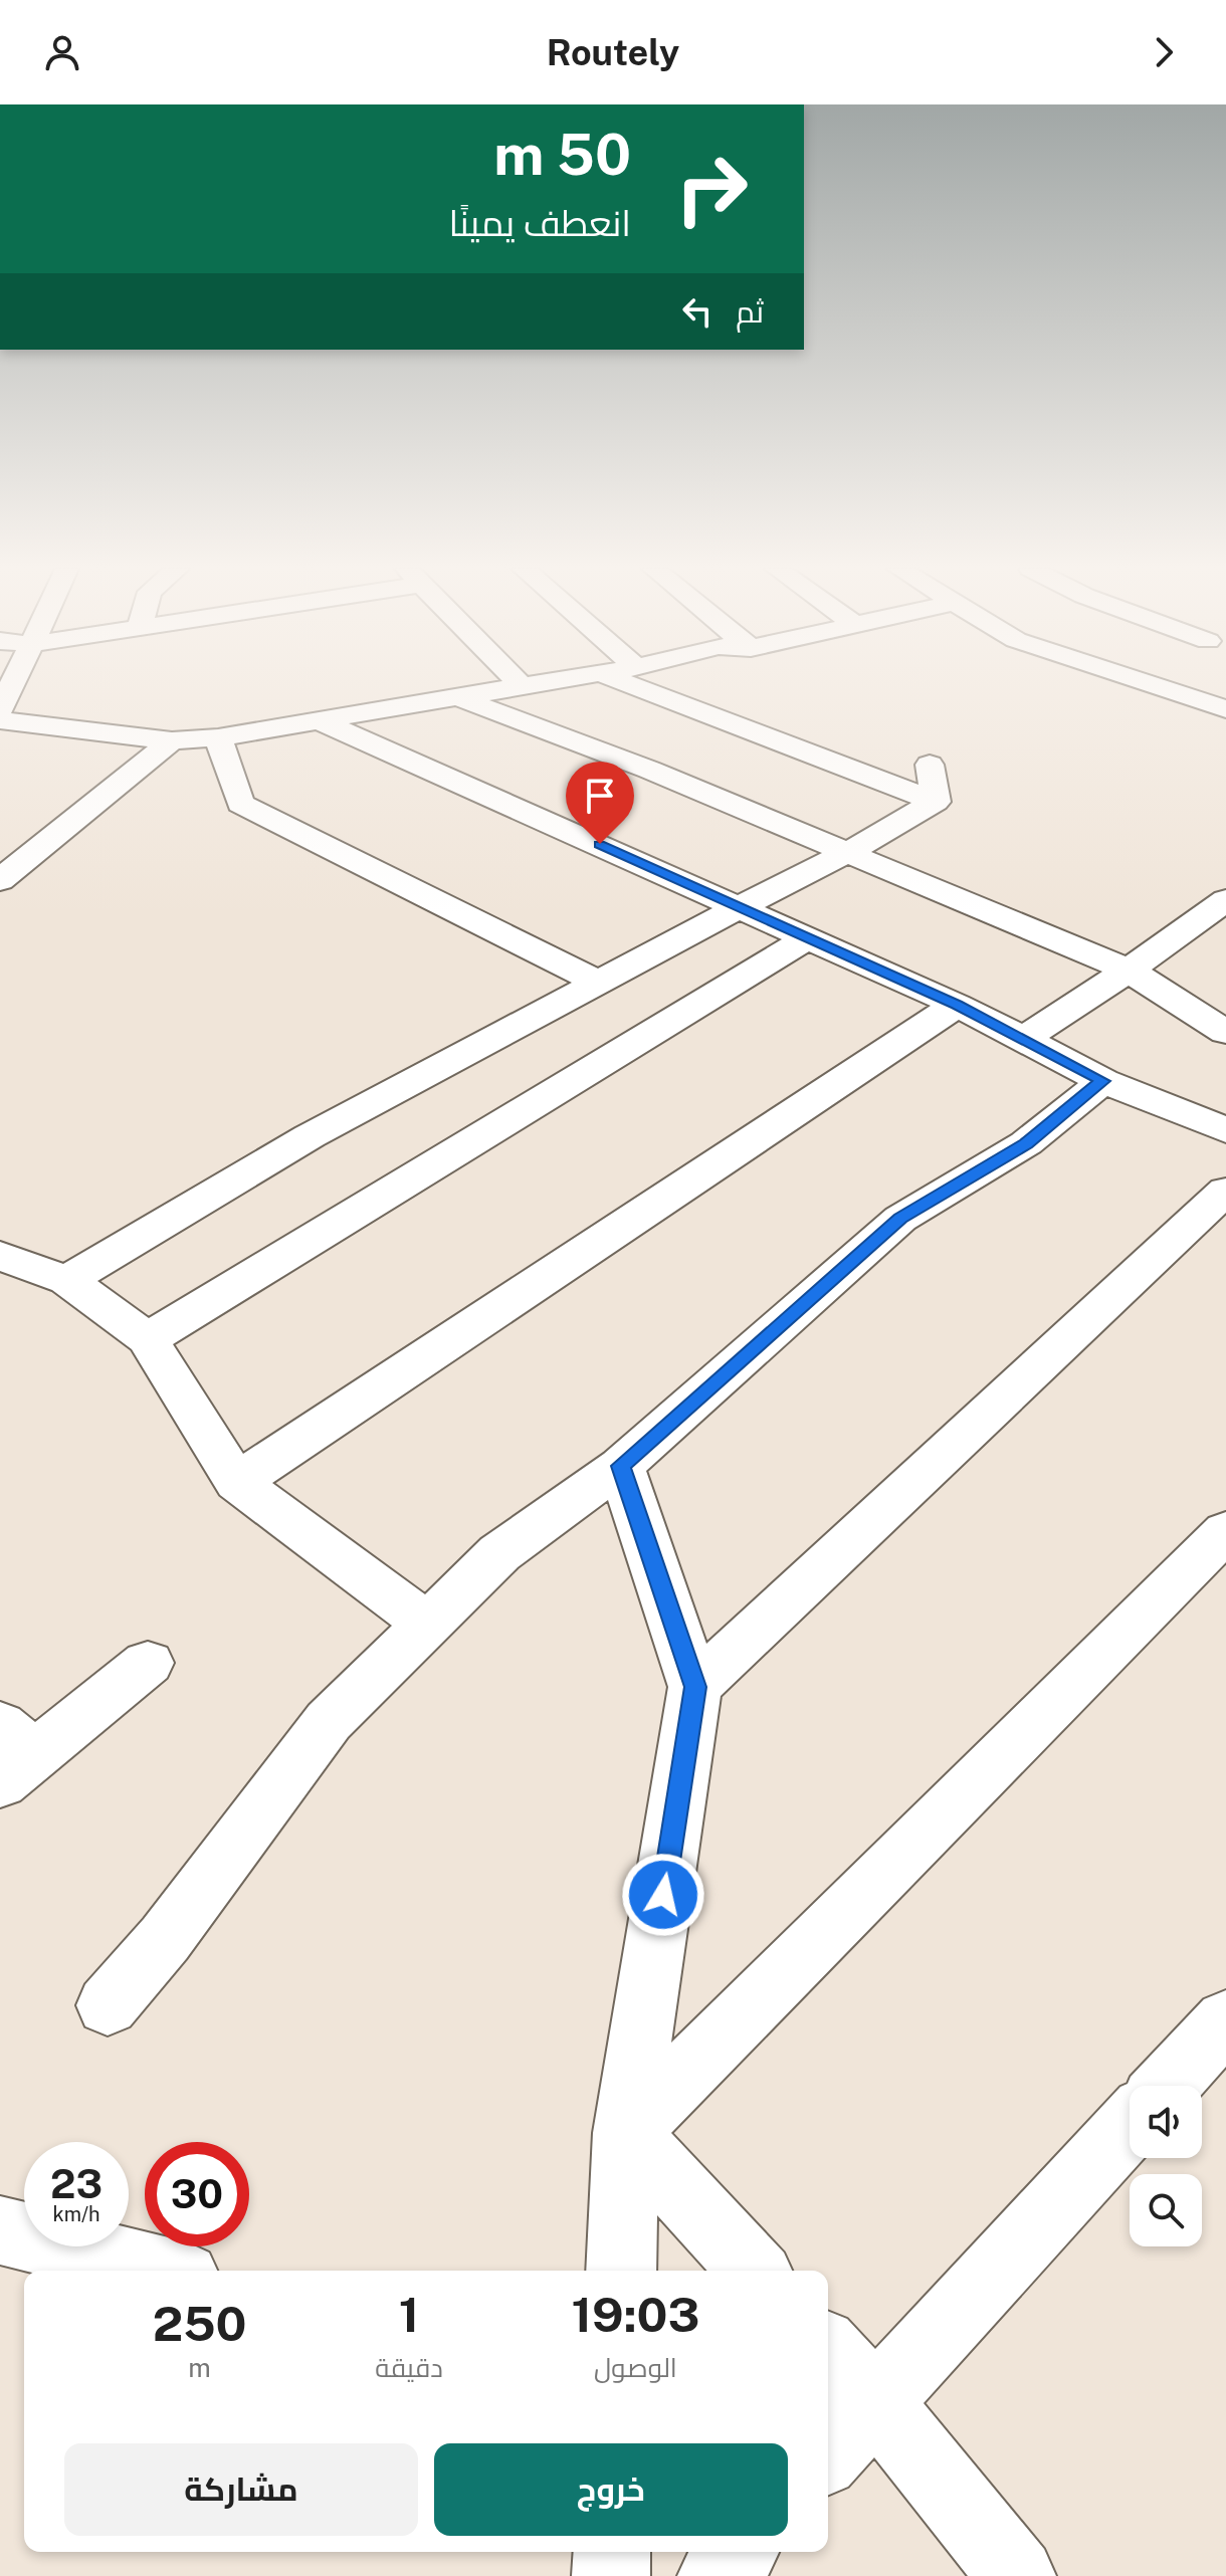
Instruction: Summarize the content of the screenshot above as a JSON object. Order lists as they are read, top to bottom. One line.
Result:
{"page":{"header":"Routely","turn":["50 m","انعطف يمينًا"],"then":"ثم","speed":"23 km/h","limit":"30","eta":["19:03","الوصول","1","دقيقة","250","m"],"buttons":["خروج","مشاركة"]}}
